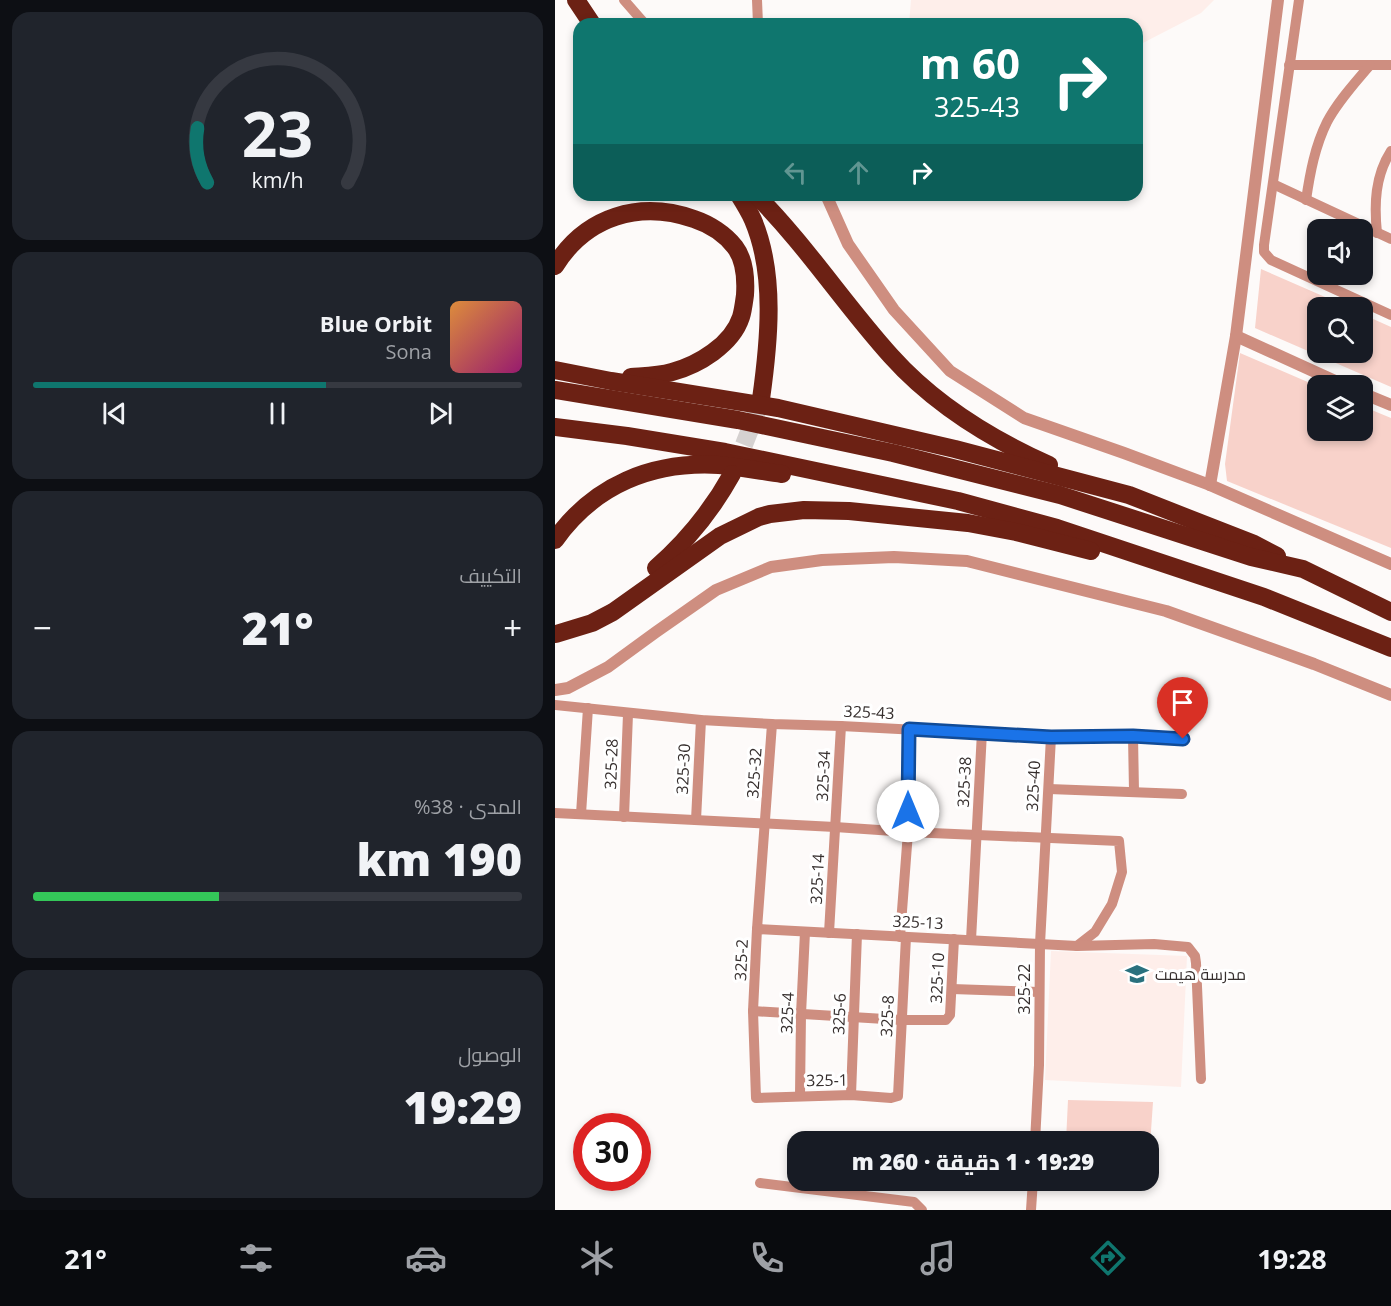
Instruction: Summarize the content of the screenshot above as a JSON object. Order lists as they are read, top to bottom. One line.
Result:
{"streets":{"street":["325-43","325-28","325-30","325-32","325-34","325-38","325-40","325-14","325-13","325-2","325-10","325-22","325-4","325-6","325-8","325-1"]},"crossings":[["325-43","325-28"],["325-43","325-30"],["325-43","325-32"],["325-43","325-34"],["325-43","325-38"],["325-43","325-40"],["325-43","325-8"],["325-32","325-2"],["325-34","325-14"],["325-38","325-13"],["325-40","325-22"],["325-14","325-13"],["325-13","325-2"],["325-13","325-10"],["325-13","325-22"],["325-13","325-4"],["325-13","325-6"],["325-13","325-8"],["325-2","325-1"],["325-10","325-8"],["325-4","325-1"],["325-6","325-1"],["325-8","325-1"]],"places":{"school or university":["مدرسة هيمت"]},"page":{"turn":["60 m","325-43"],"song":["Blue Orbit","Sona"],"tile":["التكييف",["المدى · 38%","190 km"],["الوصول","19:29"]],"heat":["−","21°","+"],"limit":"30","trip":"19:29 · 1 دقيقة · 260 m","tabs":["19:28","21°"],"gauge":["23","km/h"]}}
